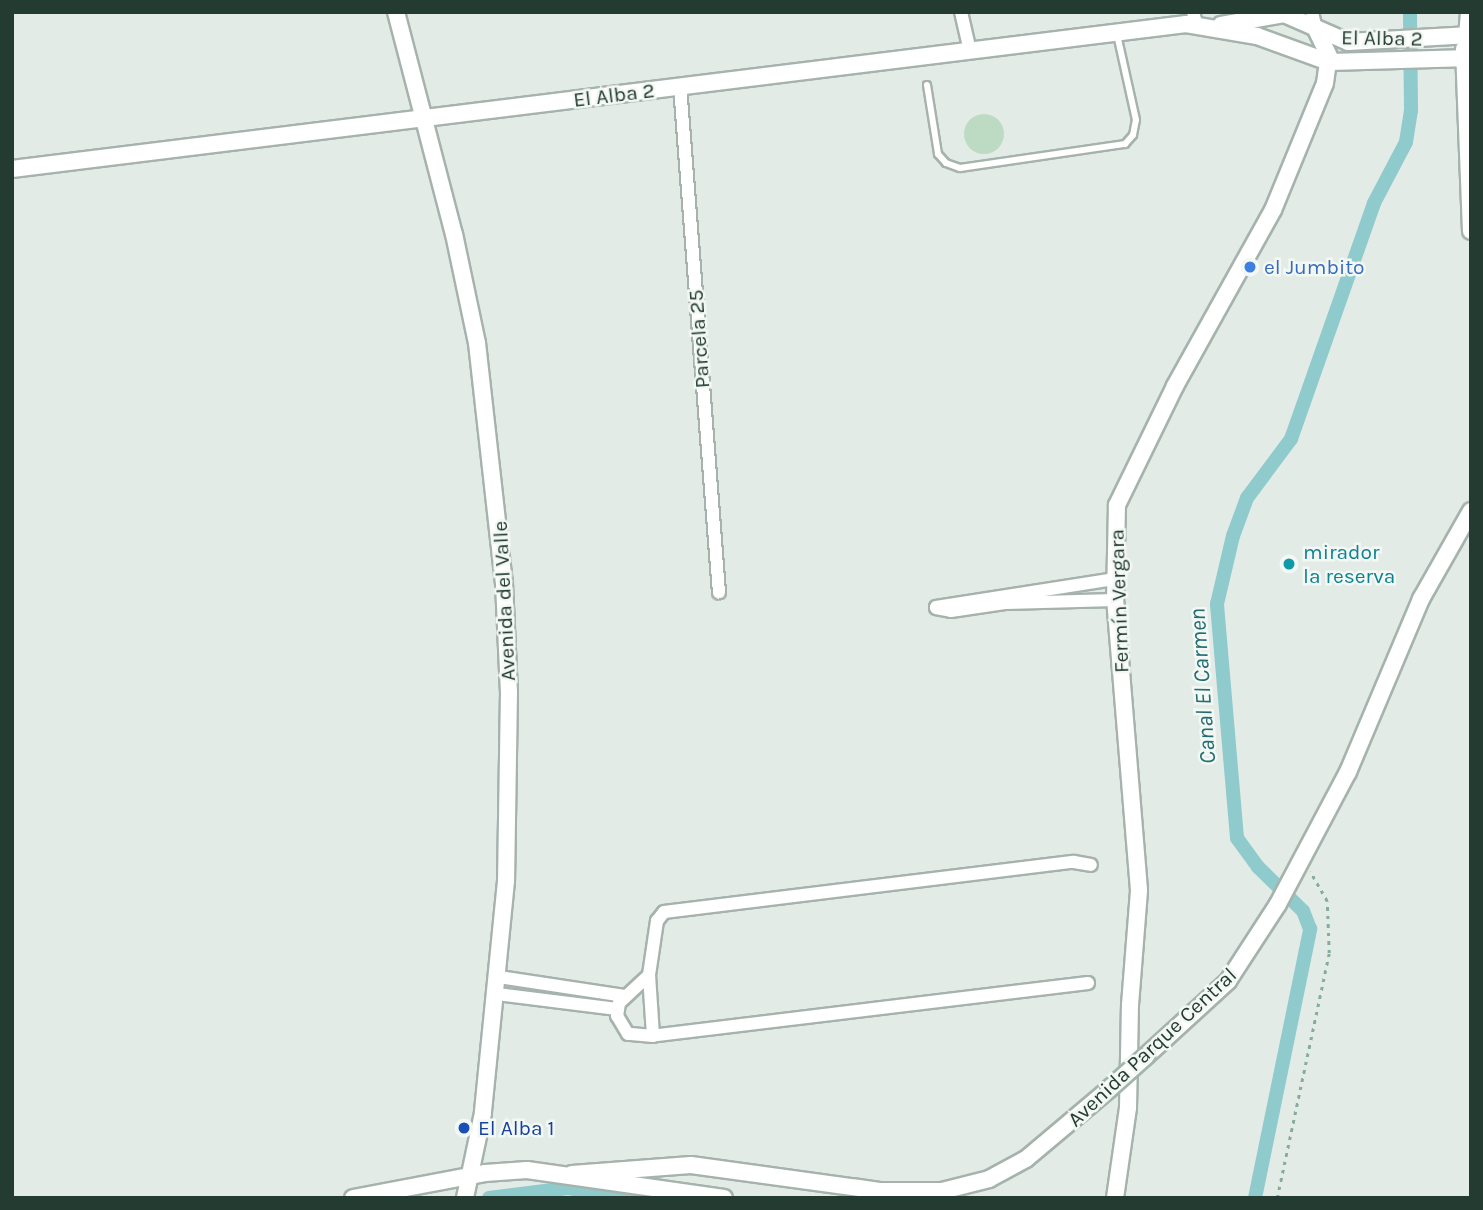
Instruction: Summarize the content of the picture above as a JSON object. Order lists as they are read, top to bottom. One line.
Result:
{"streets":{"street":["El Alba 2","Parcela 25","Avenida del Valle","Fermín Vergara","Avenida Parque Central"]},"crossings":[["El Alba 2","Parcela 25"],["El Alba 2","Avenida del Valle"],["El Alba 2","Fermín Vergara"]],"water":["Canal El Carmen"],"places":["el Jumbito","mirador la reserva","El Alba 1"]}
